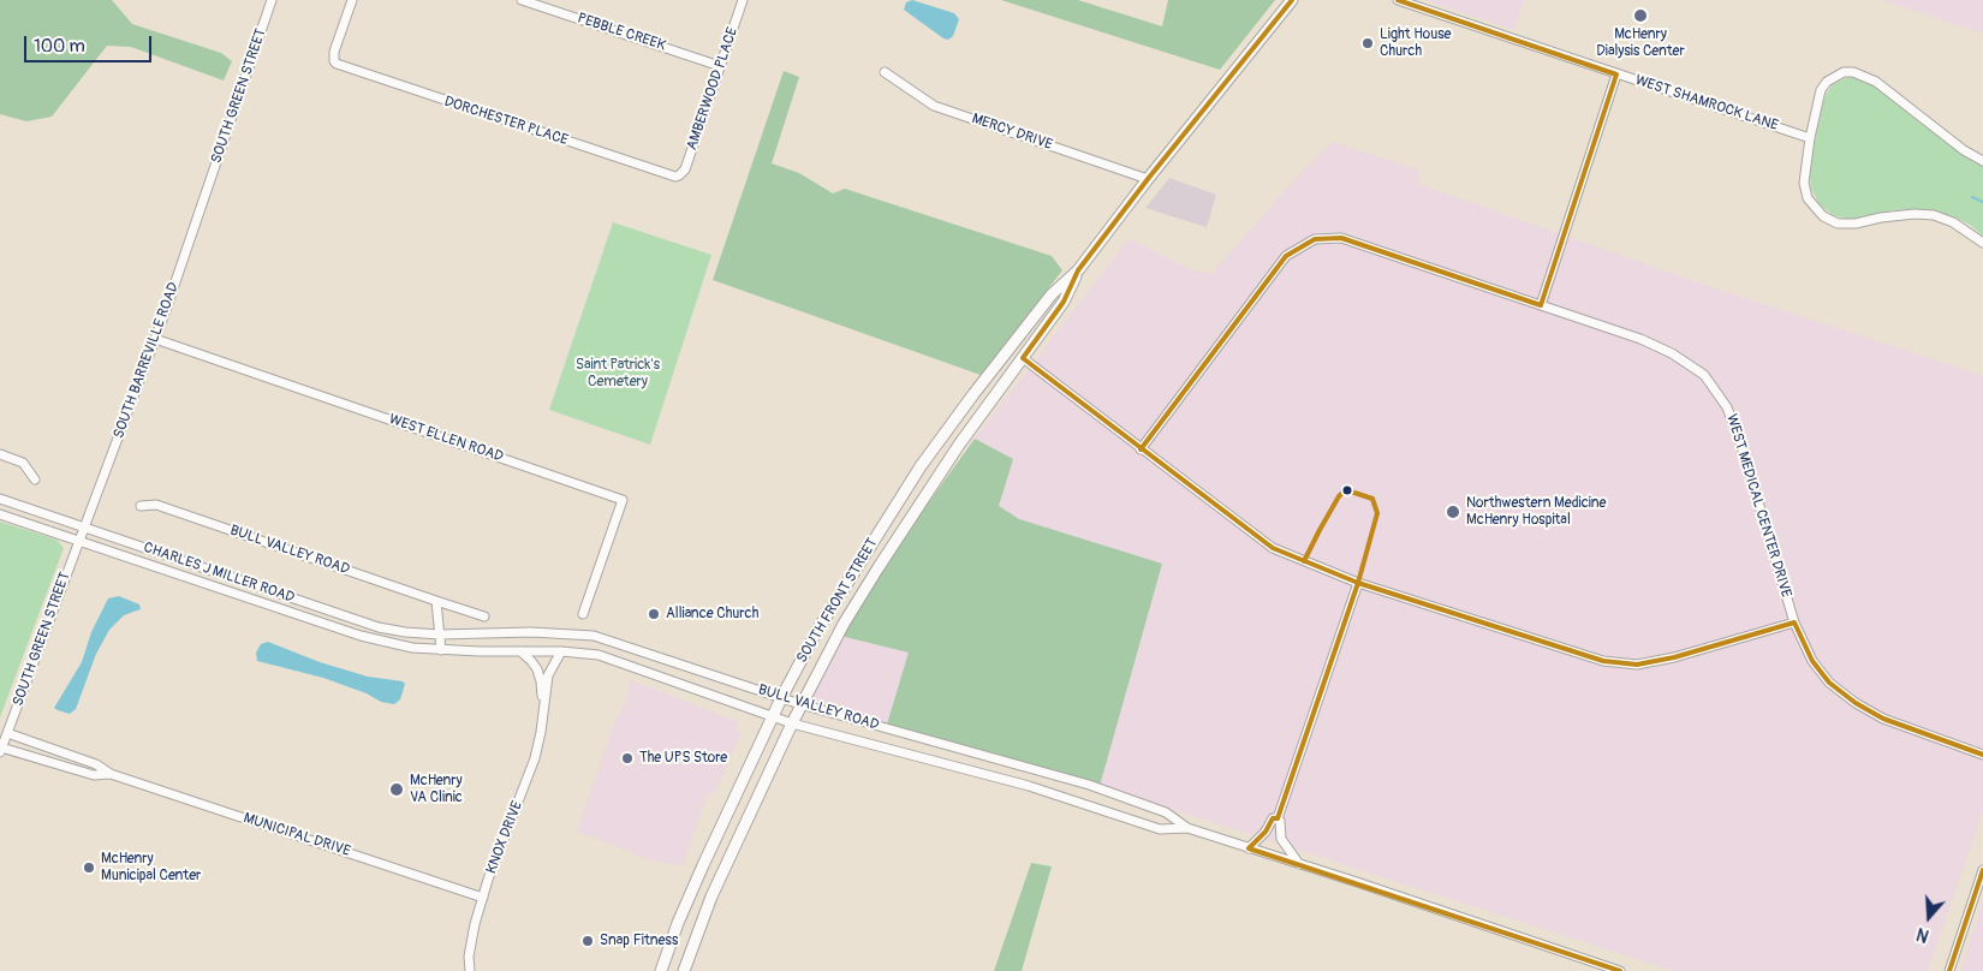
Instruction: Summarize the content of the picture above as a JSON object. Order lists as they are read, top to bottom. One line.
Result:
{"streets":{"main road":["SOUTH FRONT STREET"],"street":["PEBBLE CREEK","AMBERWOOD PLACE","SOUTH GREEN STREET","WEST SHAMROCK LANE","DORCHESTER PLACE","MERCY DRIVE","SOUTH BARREVILLE ROAD","WEST ELLEN ROAD","WEST MEDICAL CENTER DRIVE","BULL VALLEY ROAD","CHARLES J MILLER ROAD","MUNICIPAL DRIVE","KNOX DRIVE"]},"crossings":[["PEBBLE CREEK","AMBERWOOD PLACE"],["AMBERWOOD PLACE","DORCHESTER PLACE"],["SOUTH GREEN STREET","SOUTH BARREVILLE ROAD"],["SOUTH GREEN STREET","BULL VALLEY ROAD"],["SOUTH GREEN STREET","CHARLES J MILLER ROAD"],["SOUTH GREEN STREET","MUNICIPAL DRIVE"],["MERCY DRIVE","SOUTH FRONT STREET"],["SOUTH BARREVILLE ROAD","WEST ELLEN ROAD"],["SOUTH BARREVILLE ROAD","CHARLES J MILLER ROAD"],["BULL VALLEY ROAD","CHARLES J MILLER ROAD"],["BULL VALLEY ROAD","SOUTH FRONT STREET"],["BULL VALLEY ROAD","KNOX DRIVE"],["MUNICIPAL DRIVE","KNOX DRIVE"]],"parks":["Saint Patrick's Cemetery"],"places":["McHenry Dialysis Center","Light House Church","Northwestern Medicine McHenry Hospital","Alliance Church","The UPS Store","McHenry VA Clinic","McHenry Municipal Center","Snap Fitness"],"scale_bar":"100 m","north":"bottom"}
